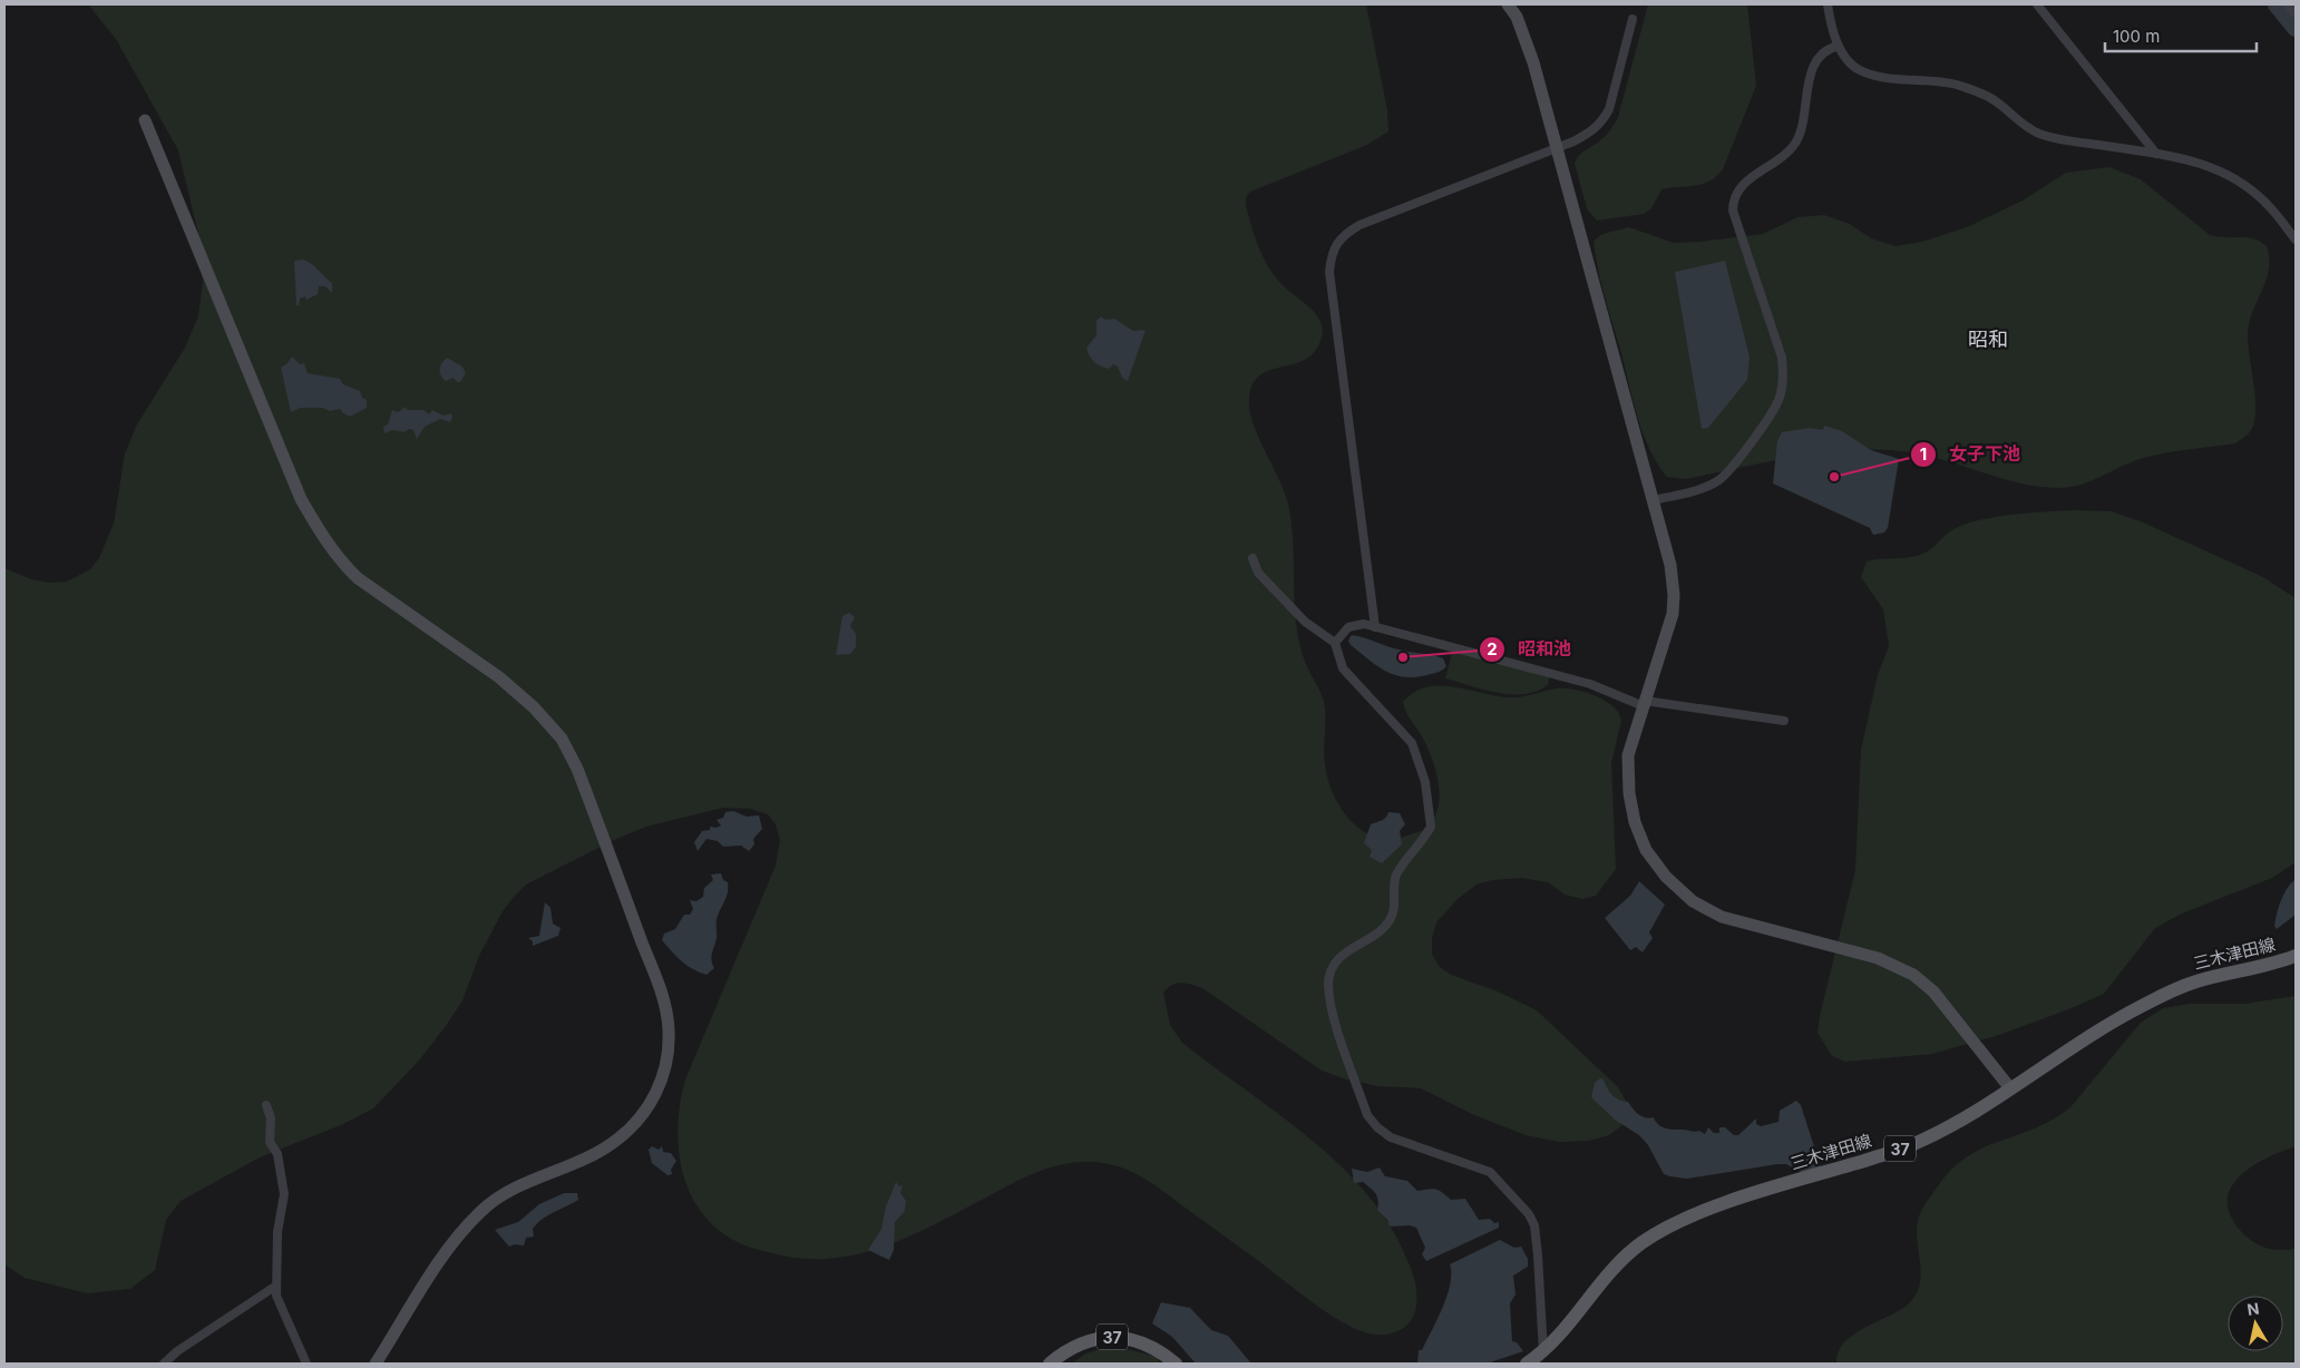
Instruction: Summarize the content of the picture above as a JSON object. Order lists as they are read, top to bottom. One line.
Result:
{"streets":{"main road":["三木津田線","37"]},"districts":["昭和"],"places":["女子下池","昭和池"],"scale_bar":"100 m","north":"top"}
